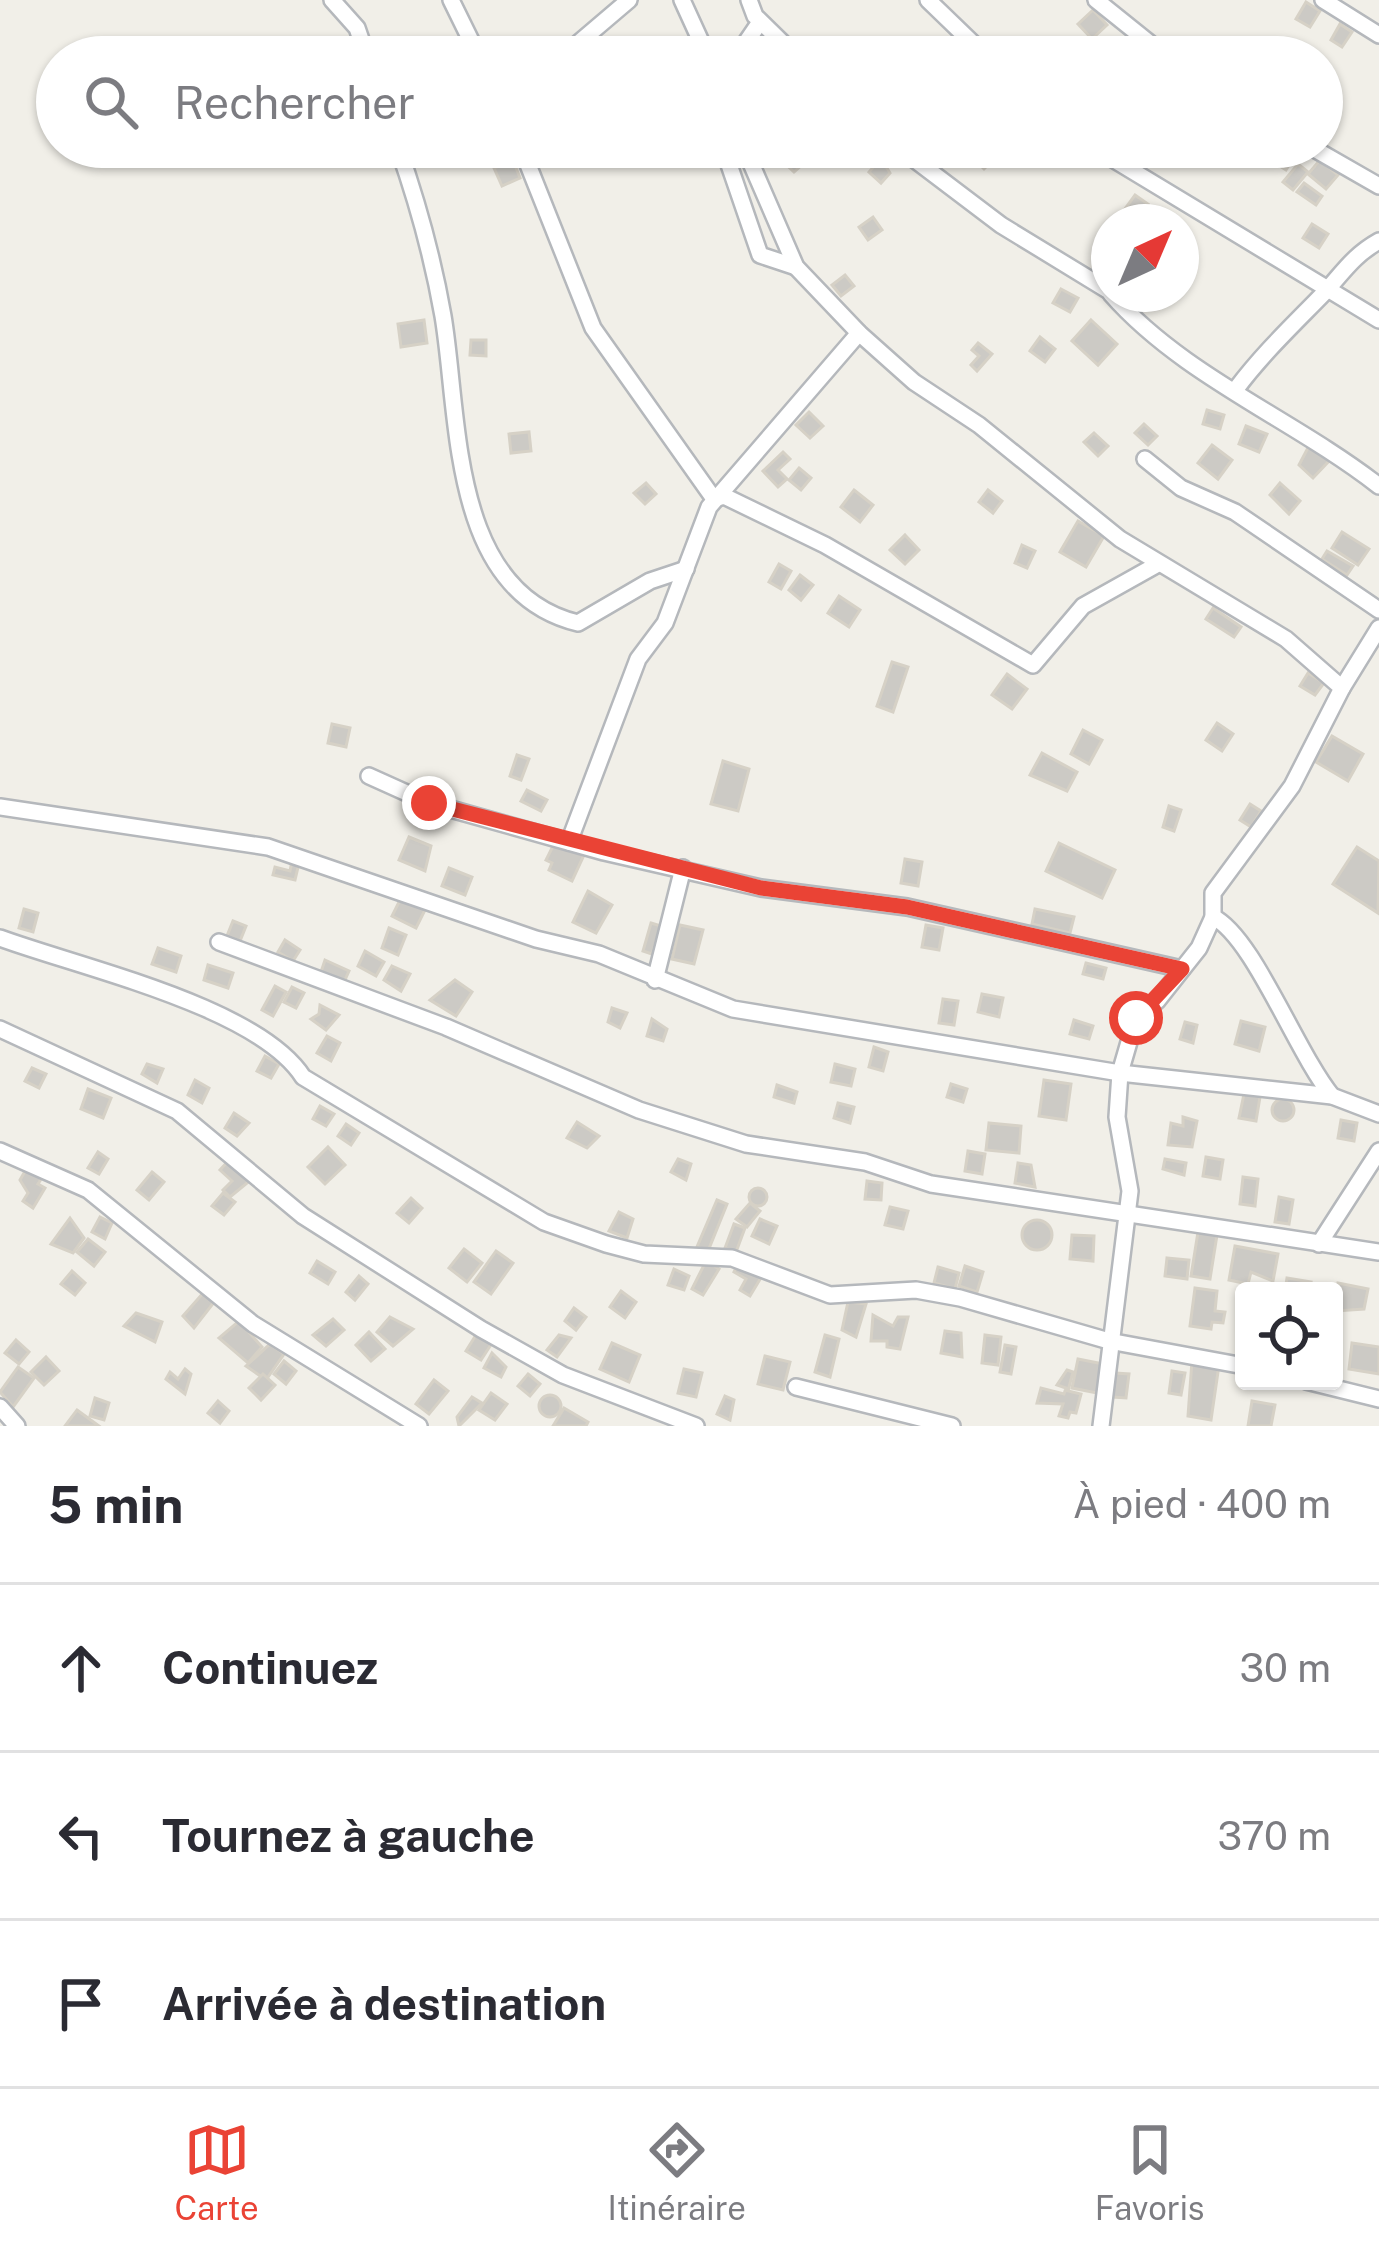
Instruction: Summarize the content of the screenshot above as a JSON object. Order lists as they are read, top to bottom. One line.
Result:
{"north":"top right","page":{"search":"Rechercher","heading":["5 min","À pied · 400 m"],"list":[["Continuez","30 m"],["Tournez à gauche","370 m"],"Arrivée à destination"],"nav":["Carte","Itinéraire","Favoris"]}}
